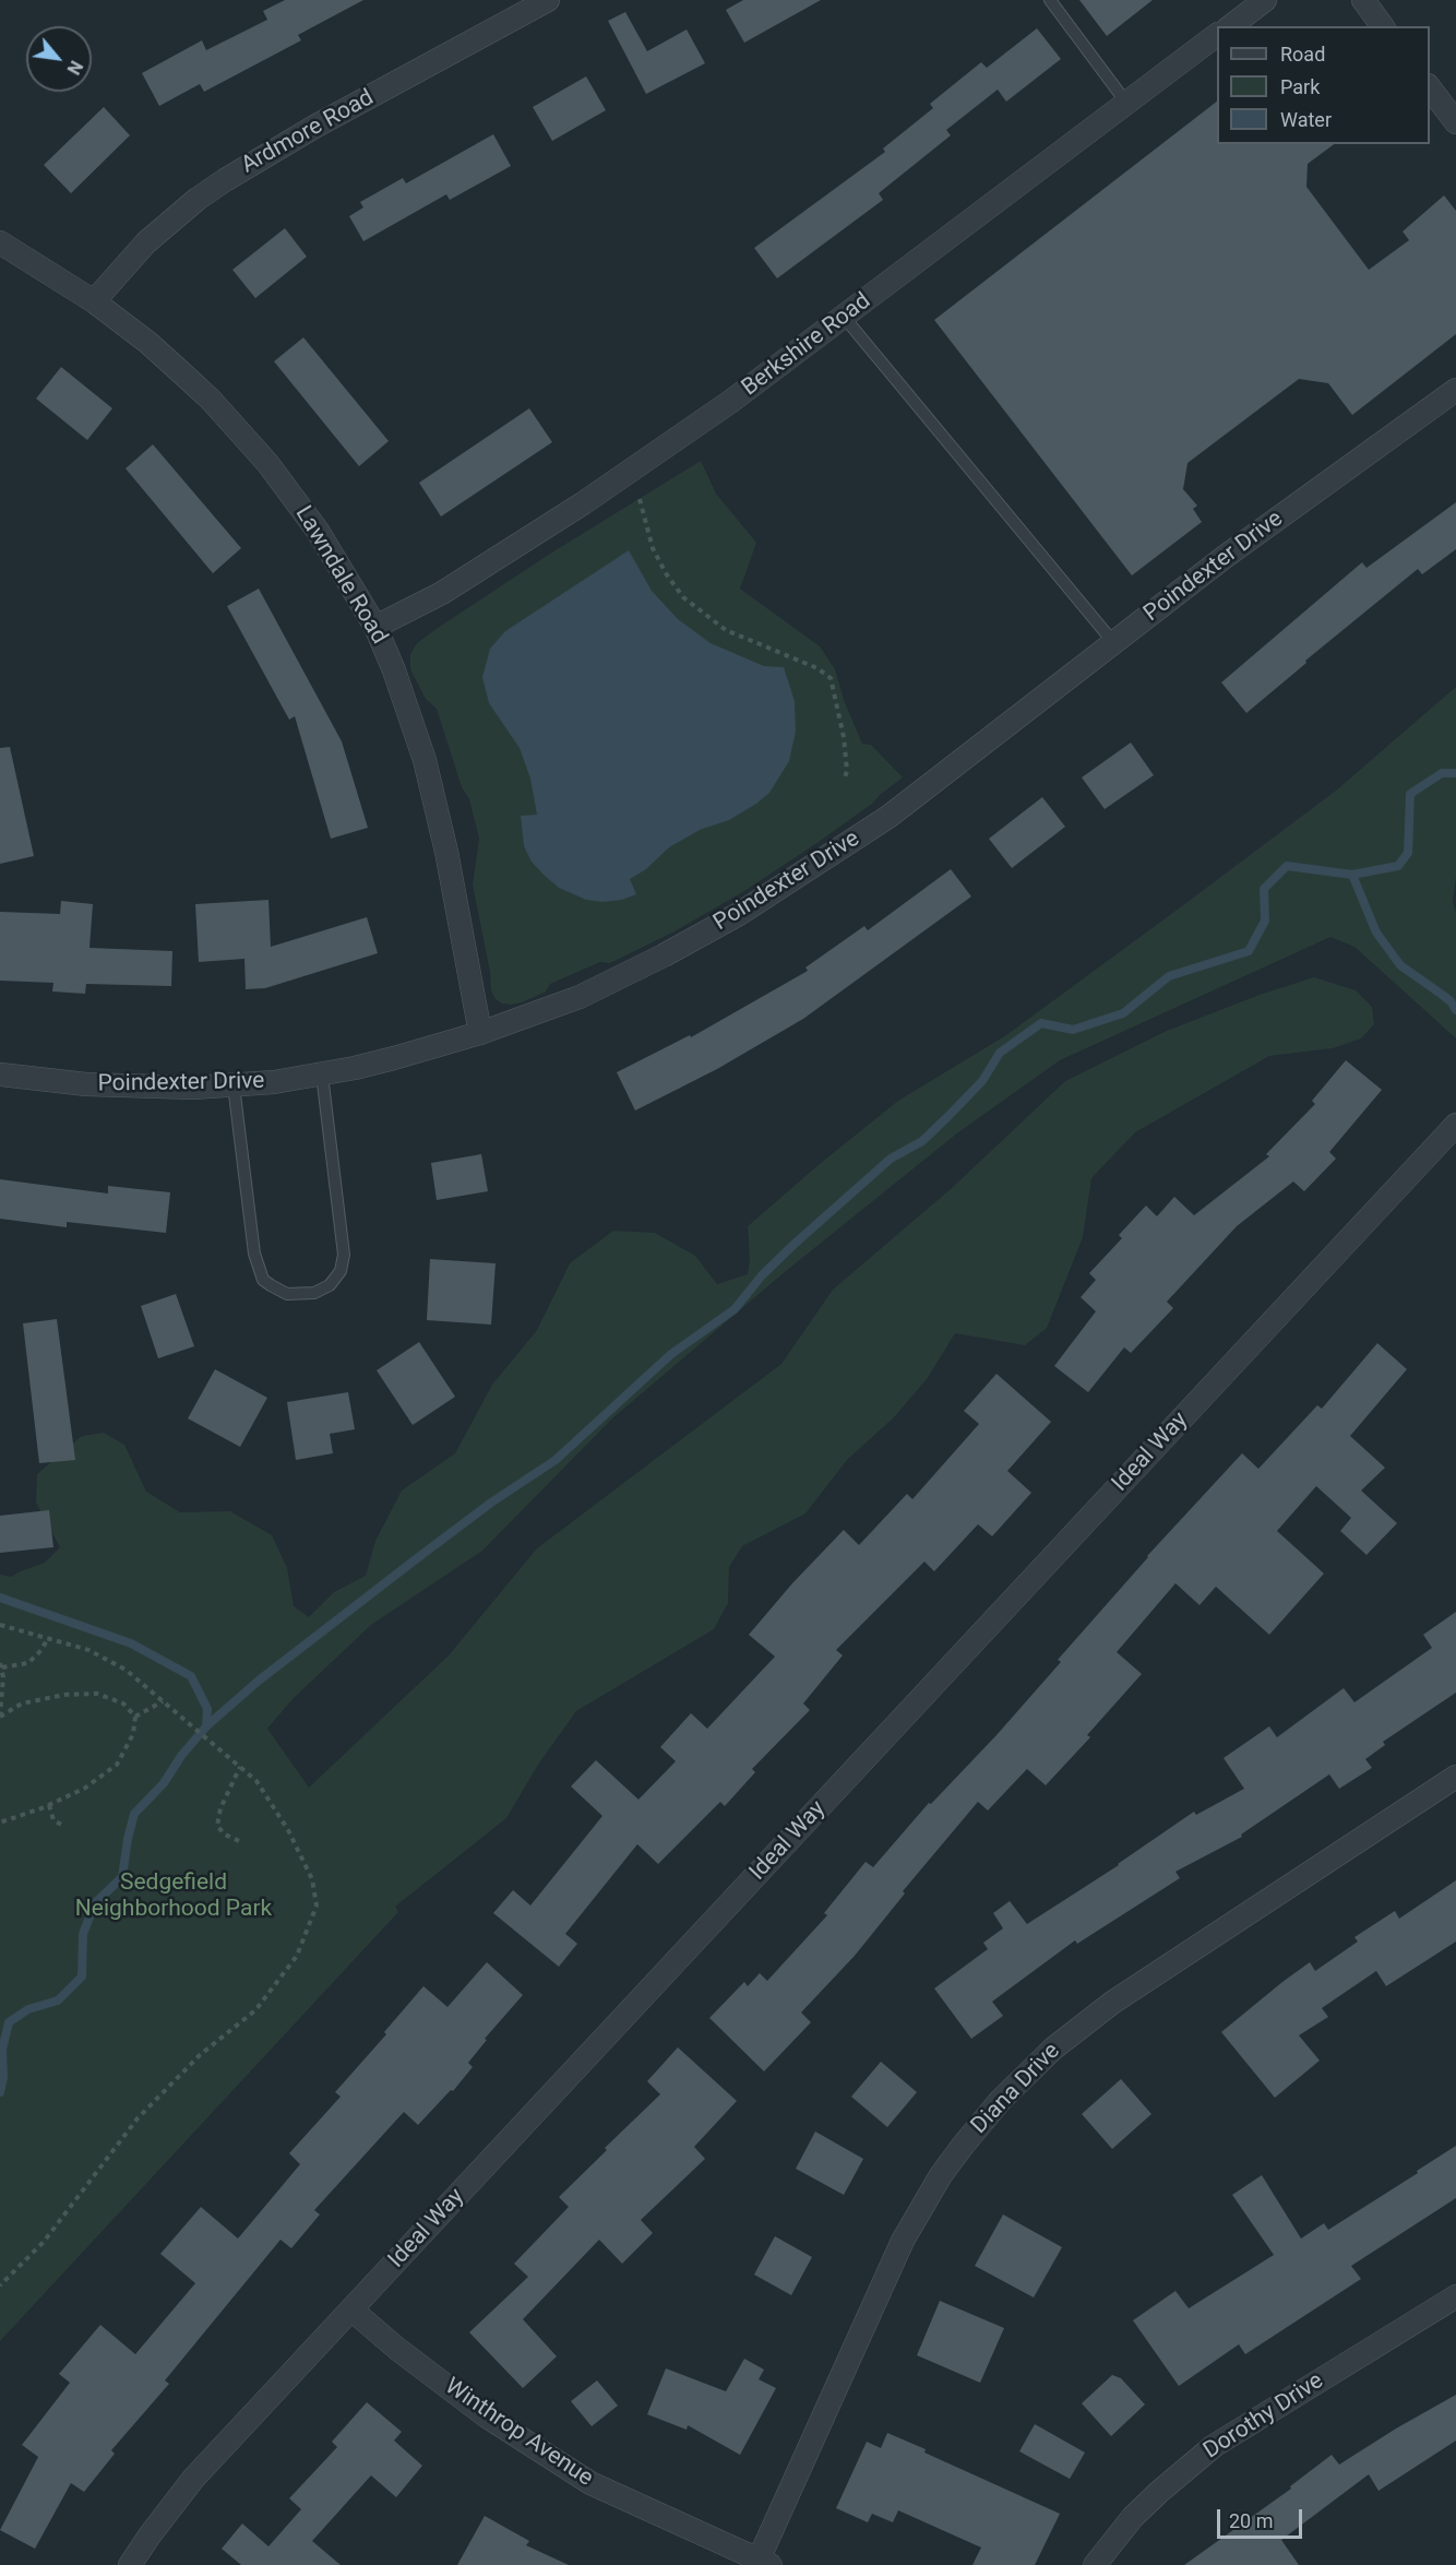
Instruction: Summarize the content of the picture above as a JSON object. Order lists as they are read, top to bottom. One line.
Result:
{"streets":{"street":["Ardmore Road","Berkshire Road","Poindexter Drive","Lawndale Road","Ideal Way","Diana Drive","Dorothy Drive","Winthrop Avenue"]},"crossings":[["Ardmore Road","Lawndale Road"],["Berkshire Road","Lawndale Road"],["Poindexter Drive","Lawndale Road"],["Ideal Way","Winthrop Avenue"],["Diana Drive","Winthrop Avenue"]],"parks":["Sedgefield Neighborhood Park"],"legend":["Road","Park","Water"],"scale_bar":"20 m","north":"bottom right"}
